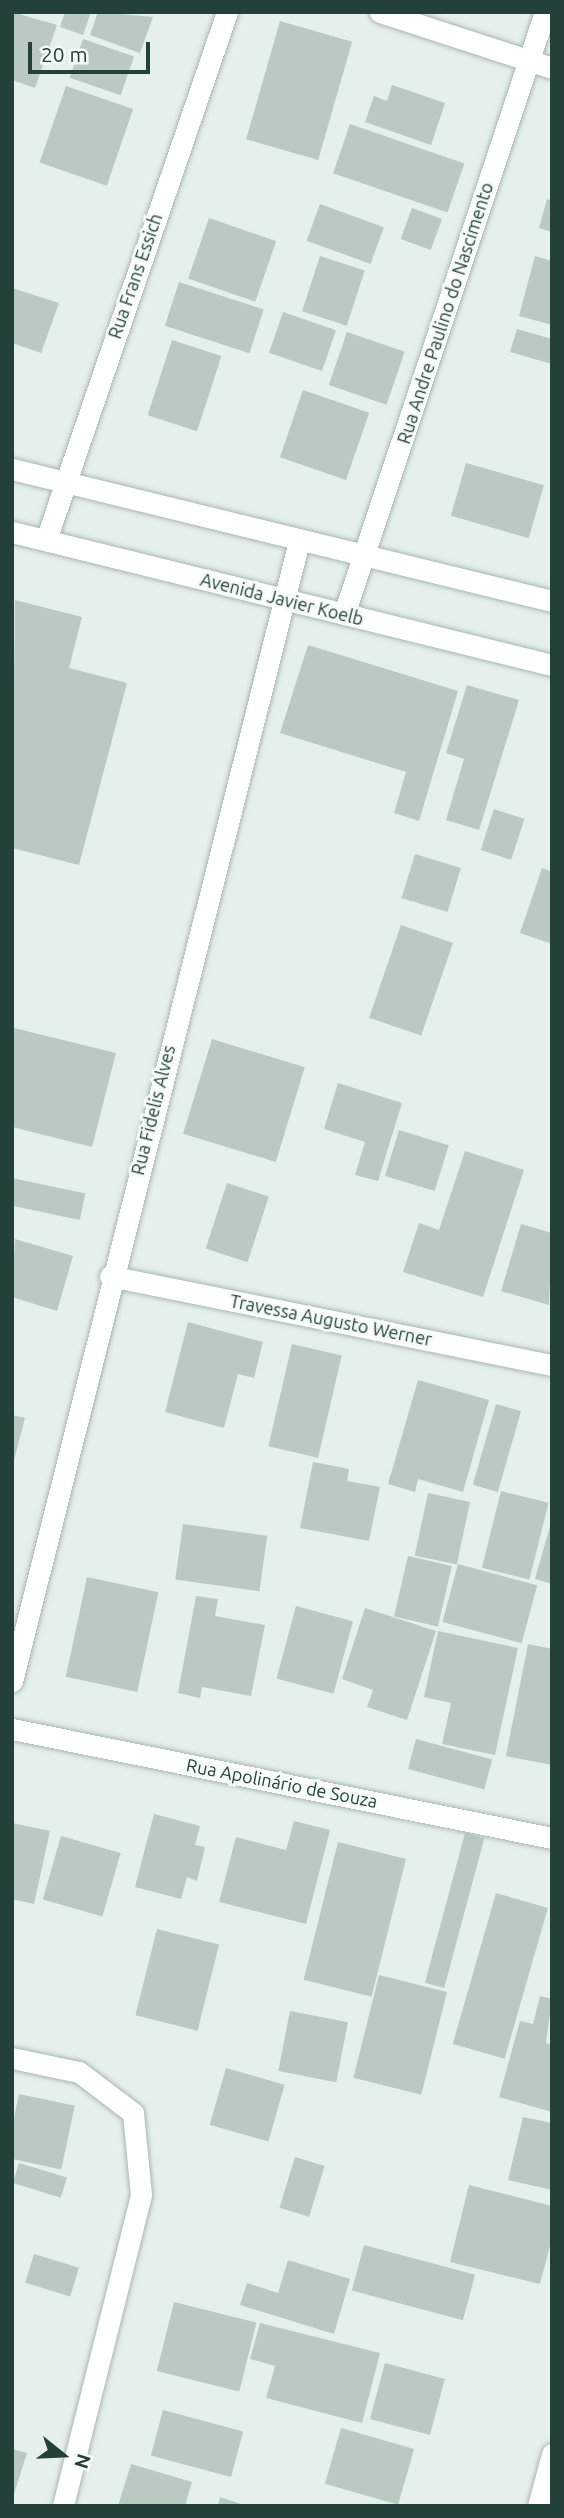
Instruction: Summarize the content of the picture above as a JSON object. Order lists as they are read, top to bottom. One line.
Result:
{"streets":{"street":["Rua Frans Essich","Rua Andre Paulino do Nascimento","Avenida Javier Koelb","Rua Fidelis Alves","Travessa Augusto Werner","Rua Apolinário de Souza"]},"crossings":[["Rua Frans Essich","Avenida Javier Koelb"],["Rua Andre Paulino do Nascimento","Avenida Javier Koelb"],["Avenida Javier Koelb","Rua Fidelis Alves"],["Rua Fidelis Alves","Travessa Augusto Werner"]],"scale_bar":"20 m","north":"right"}
